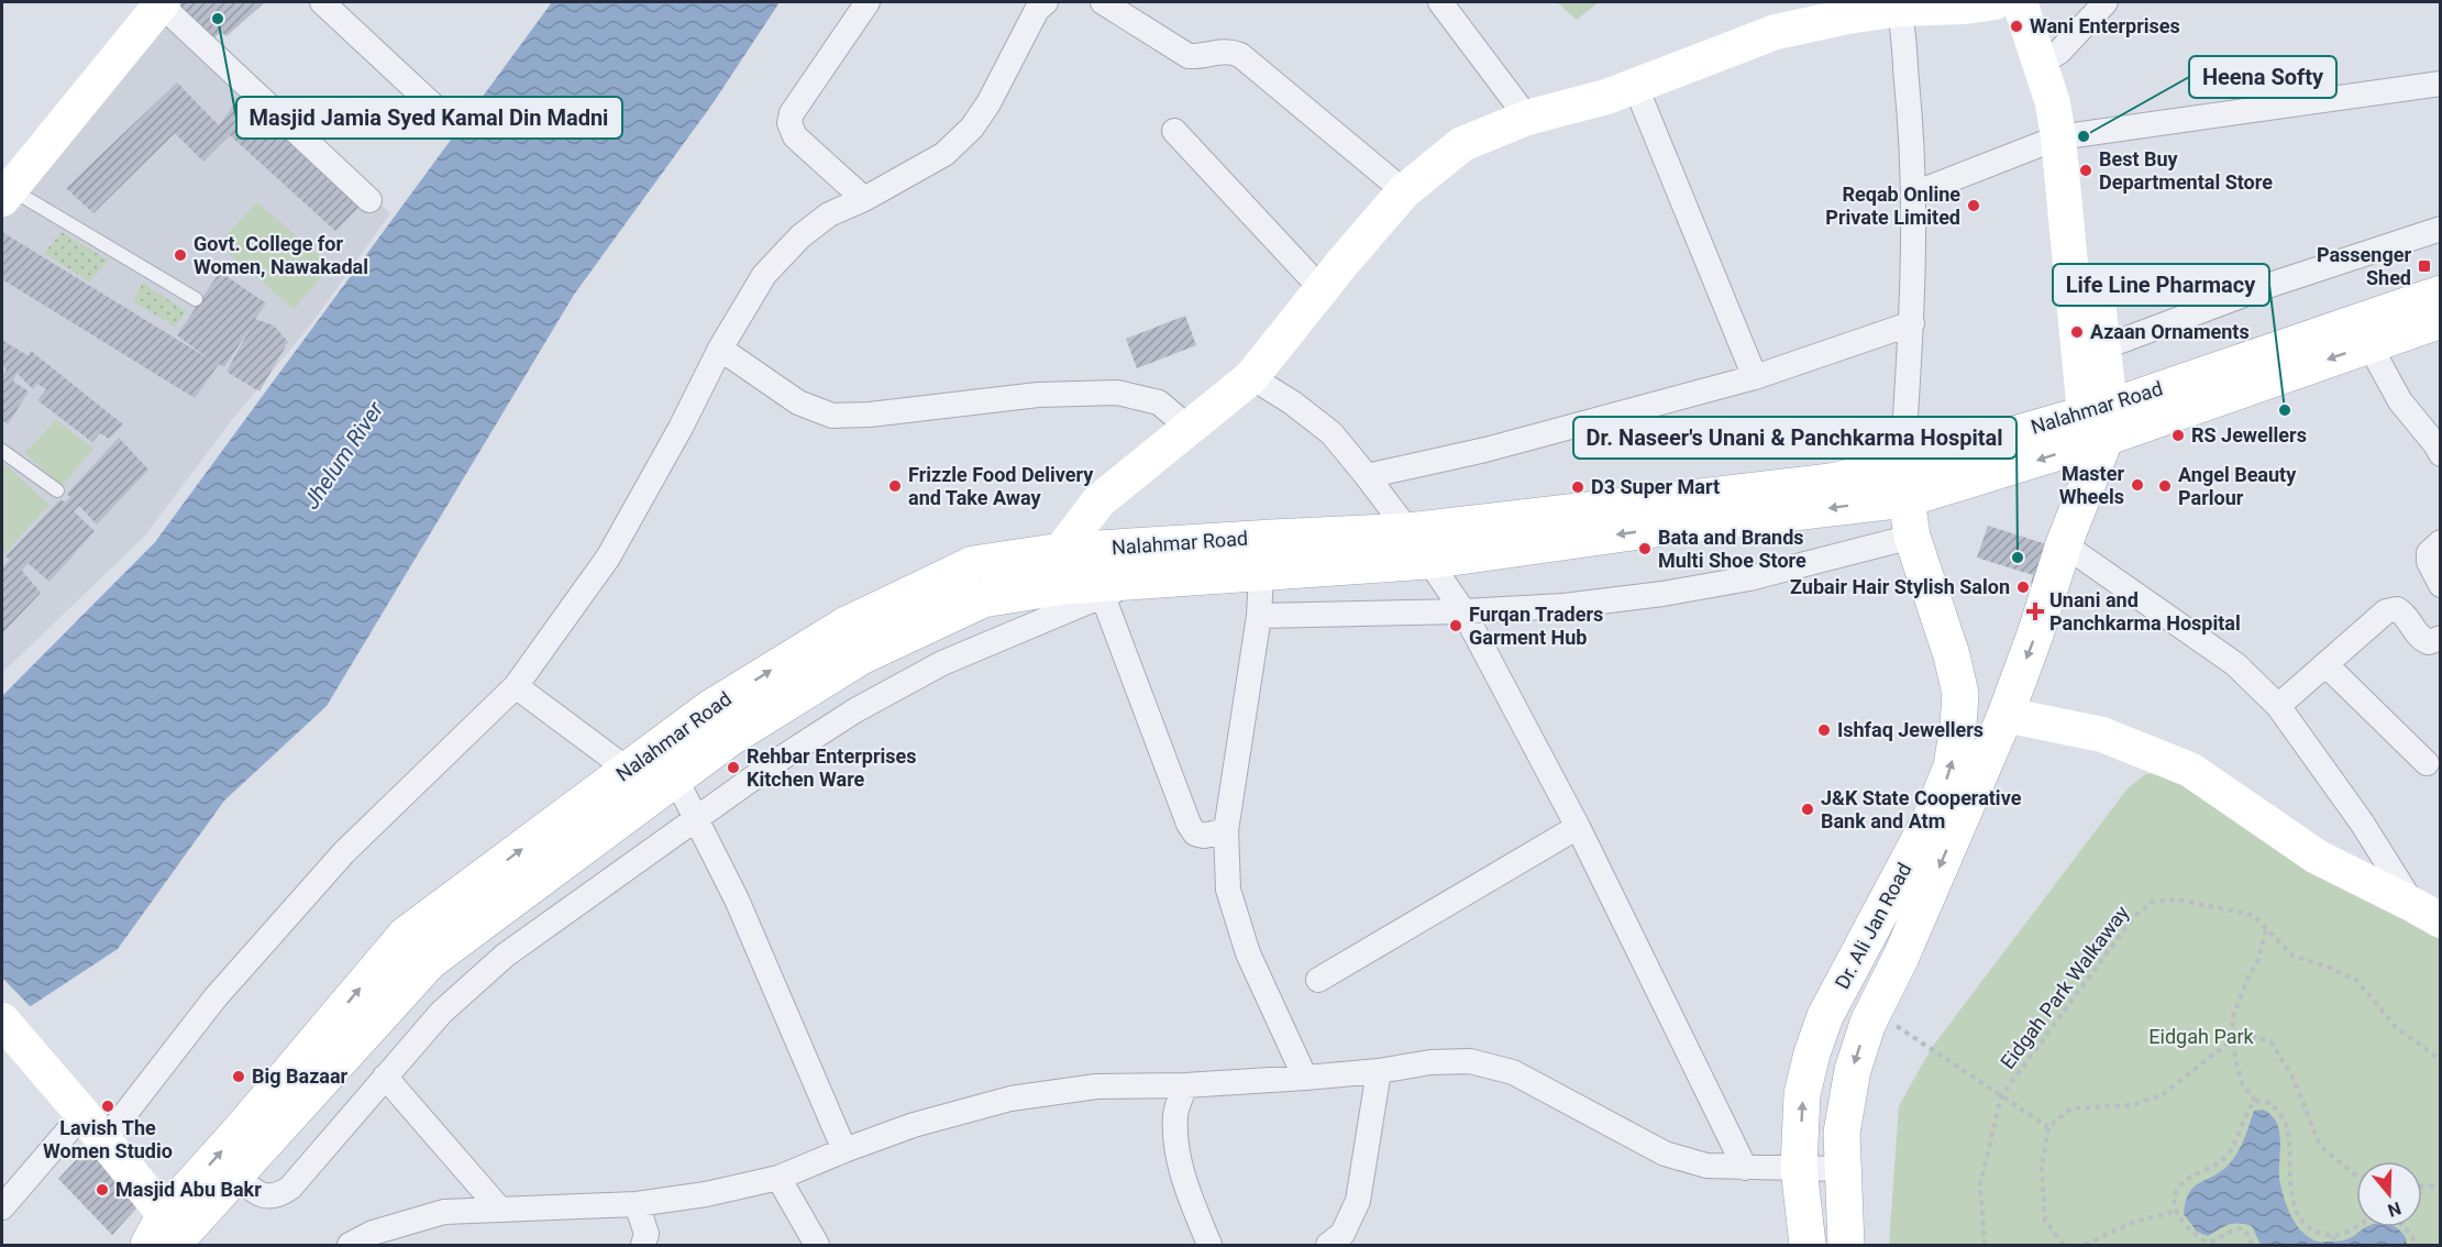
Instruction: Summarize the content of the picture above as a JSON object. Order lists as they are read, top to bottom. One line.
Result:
{"streets":{"main road":["Nalahmar Road","Dr. Ali Jan Road"],"path":["Eidgah Park Walkaway"]},"crossings":[["Nalahmar Road","Dr. Ali Jan Road"]],"water":["Jhelum River"],"parks":["Eidgah Park"],"places":{"other":["Masjid Jamia Syed Kamal Din Madni","Wani Enterprises","Heena Softy","Best Buy Departmental Store","Reqab Online Private Limited","Govt. College for Women, Nawakadal","Azaan Ornaments","Life Line Pharmacy","RS Jewellers","Master Wheels","Frizzle Food Delivery and Take Away","Angel Beauty Parlour","D3 Super Mart","Bata and Brands Multi Shoe Store","Dr. Naseer's Unani & Panchkarma Hospital","Zubair Hair Stylish Salon","Furqan Traders Garment Hub","Ishfaq Jewellers","Rehbar Enterprises Kitchen Ware","J&K State Cooperative Bank and Atm","Big Bazaar","Lavish The Women Studio","Masjid Abu Bakr"],"transit":["Passenger Shed"],"health":["Unani and Panchkarma Hospital"]},"north":"bottom"}
